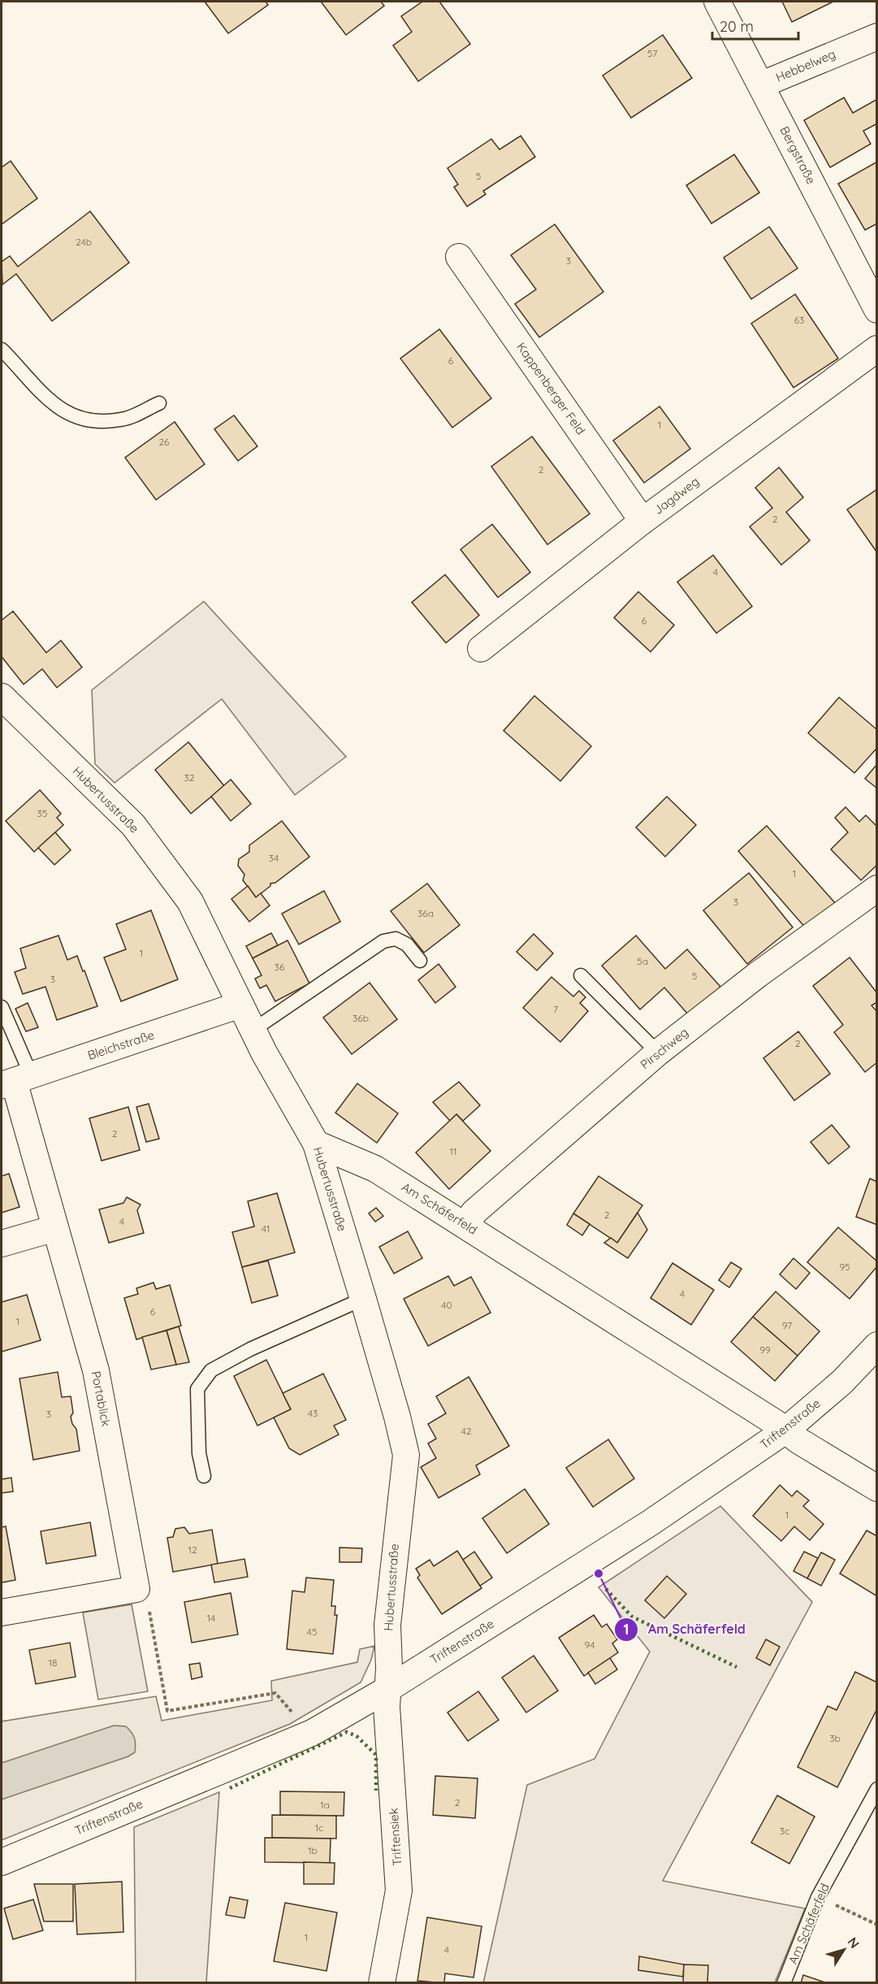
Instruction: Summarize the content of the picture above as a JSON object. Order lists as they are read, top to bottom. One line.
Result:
{"streets":{"street":["Hebbelweg","Bergstraße","Kappenberger Feld","Jagdweg","Hubertusstraße","Bleichstraße","Pirschweg","Am Schäferfeld","Portablick","Triftenstraße","Triftensiek"]},"crossings":[["Hebbelweg","Bergstraße"],["Kappenberger Feld","Jagdweg"],["Hubertusstraße","Bleichstraße"],["Hubertusstraße","Am Schäferfeld"],["Hubertusstraße","Triftenstraße"],["Hubertusstraße","Triftensiek"],["Bleichstraße","Portablick"],["Pirschweg","Am Schäferfeld"],["Am Schäferfeld","Triftenstraße"],["Triftenstraße","Triftensiek"]],"places":["Am Schäferfeld"],"house_numbers":["57","5","24b","3","63","6","1","26","2","2","4","6","32","35","34","1","3","36a","1","5a","36","5","3","7","36b","2","2","11","2","4","41","95","4","40","6","1","97","99","43","3","42","1","12","14","45","94","18","3b","2","1a","1c","3c","1b","1","4"],"scale_bar":"20 m","north":"top right"}
